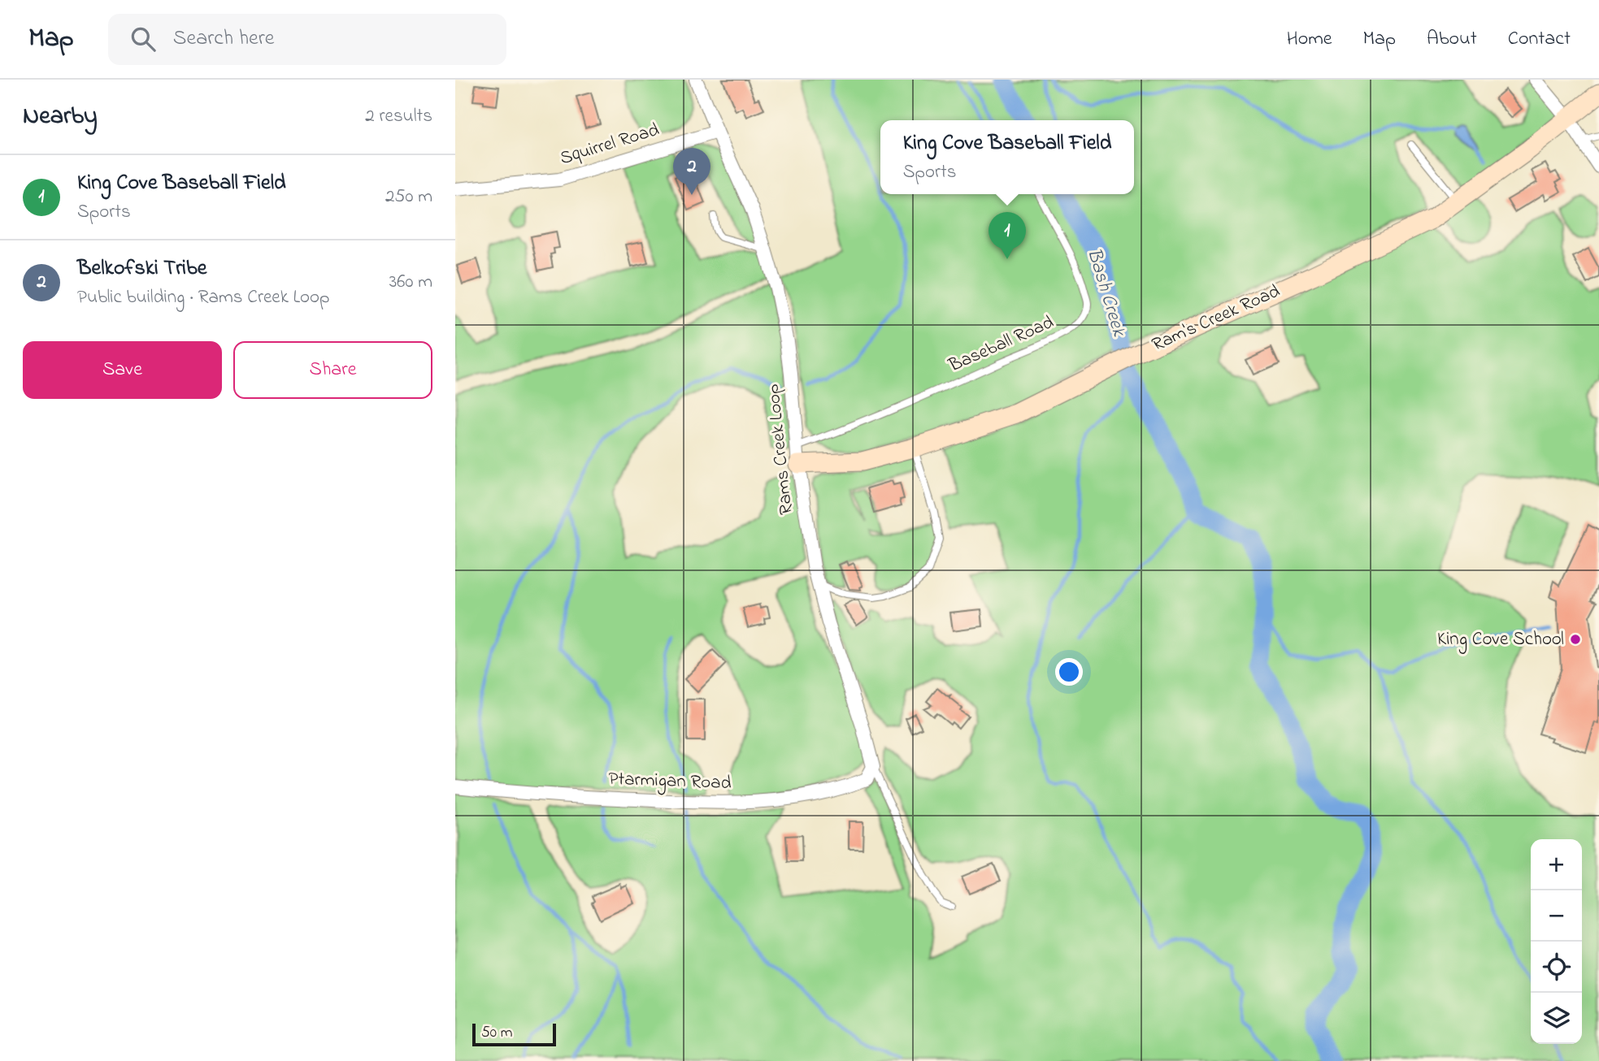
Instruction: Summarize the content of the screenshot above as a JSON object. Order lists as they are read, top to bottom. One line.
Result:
{"streets":{"street":["Squirrel Road","Ram's Creek Road","Rams Creek Loop","Ptarmigan Road"],"lane":["Baseball Road"]},"crossings":[["Squirrel Road","Rams Creek Loop"],["Ram's Creek Road","Baseball Road"],["Ram's Creek Road","Rams Creek Loop"],["Baseball Road","Rams Creek Loop"],["Rams Creek Loop","Ptarmigan Road"]],"water":["Bash Creek"],"places":["King Cove School"],"scale_bar":"50 m","page":{"header":"Map","search":"Search here","nav":["Home","Map","About","Contact"],"heading":["Nearby","2 results"],"popup":["King Cove Baseball Field","Sports"],"pins":["2","1"],"list":[{"mark":"1","name":"King Cove Baseball Field","note":"Sports","value":"250 m"},{"mark":"2","name":"Belkofski Tribe","note":"Public building · Rams Creek Loop","value":"360 m"}],"buttons":["Save","Share"],"map_buttons":["+","−"],"scale":"50 m"}}
